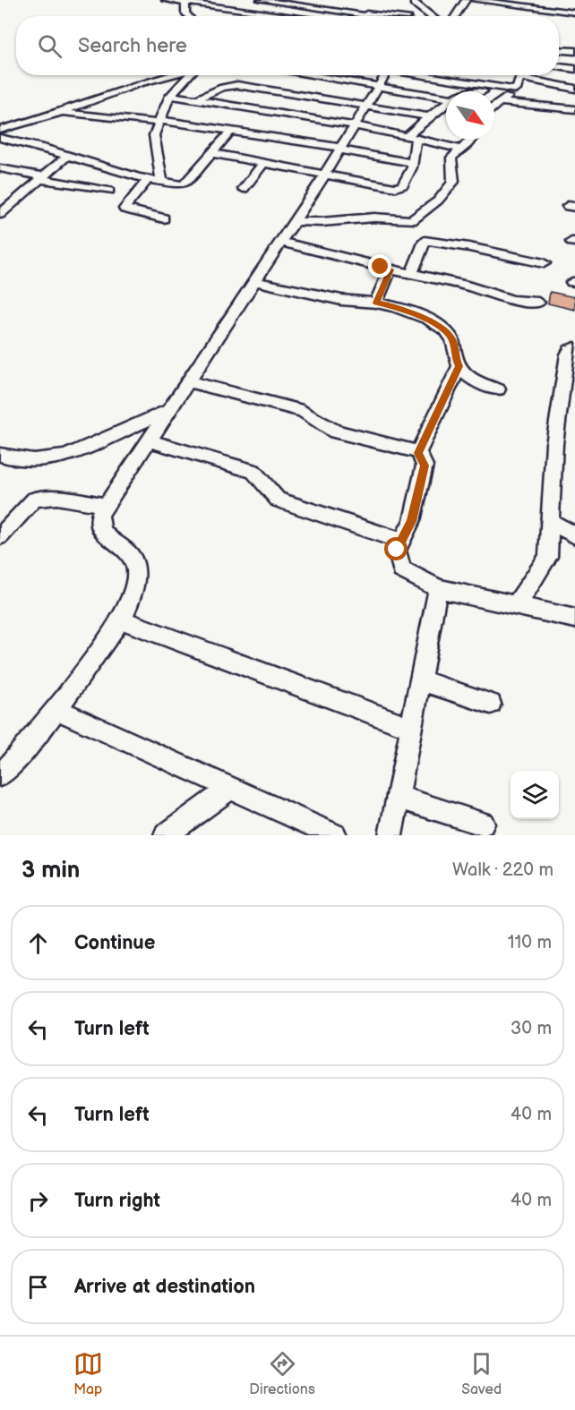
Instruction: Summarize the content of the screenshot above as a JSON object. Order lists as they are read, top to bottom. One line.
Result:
{"north":"bottom right","page":{"search":"Search here","heading":["3 min","Walk · 220 m"],"list":[["Continue","110 m"],["Turn left","30 m"],["Turn left","40 m"],["Turn right","40 m"],"Arrive at destination"],"nav":["Map","Directions","Saved"]}}
